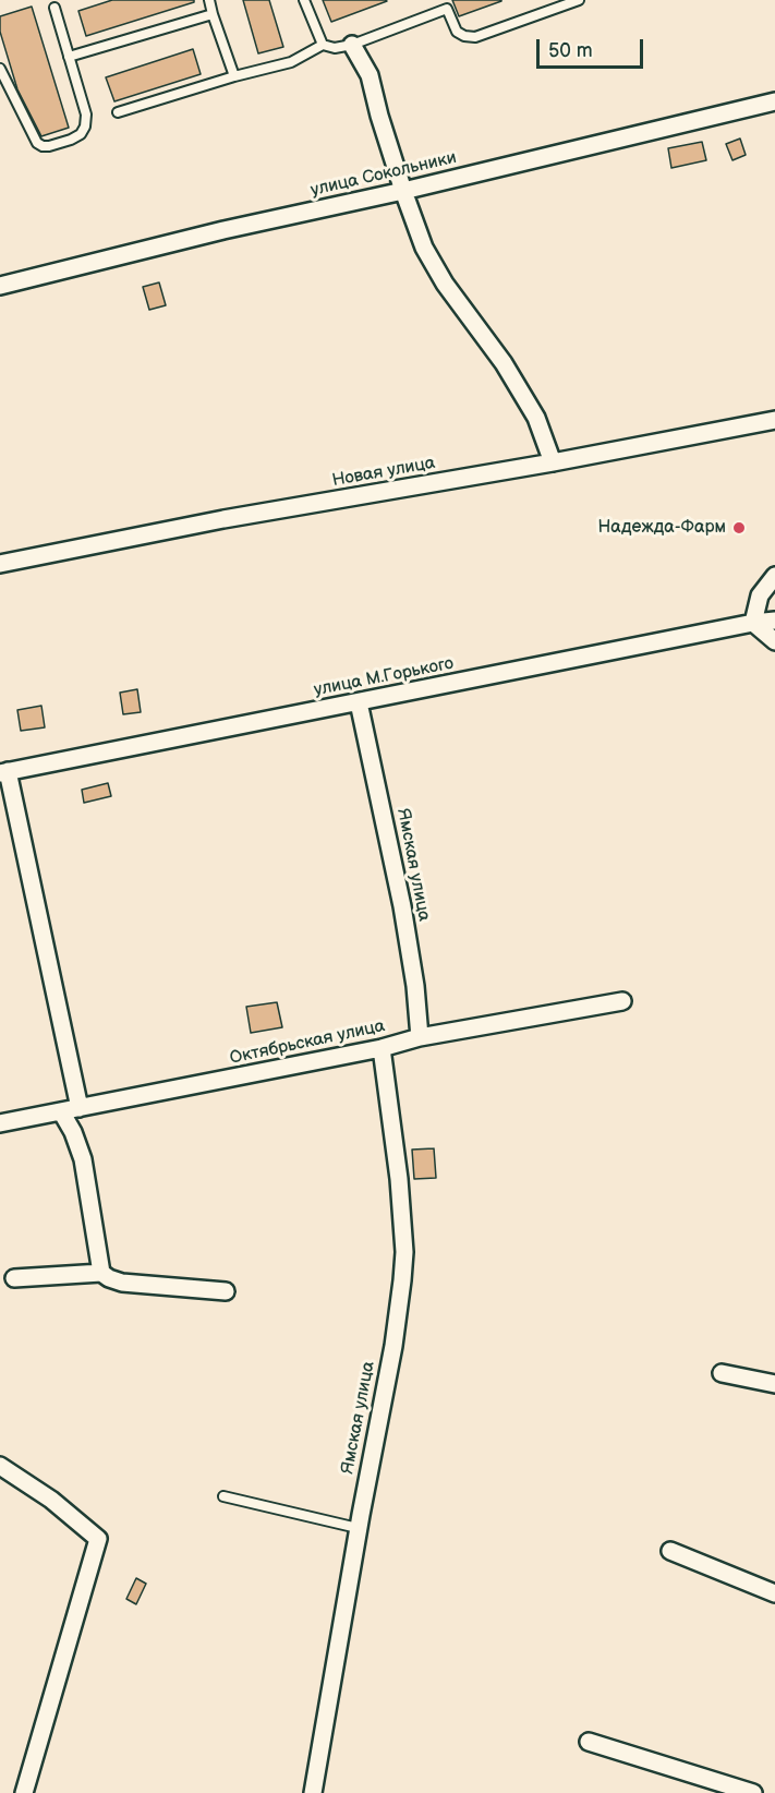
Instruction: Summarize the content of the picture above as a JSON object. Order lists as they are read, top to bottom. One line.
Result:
{"streets":{"street":["улица Сокольники","Новая улица","улица М.Горького","Ямская улица","Октябрьская улица"]},"crossings":[["улица М.Горького","Ямская улица"],["Ямская улица","Октябрьская улица"]],"places":["Надежда-Фарм"],"scale_bar":"50 m"}
